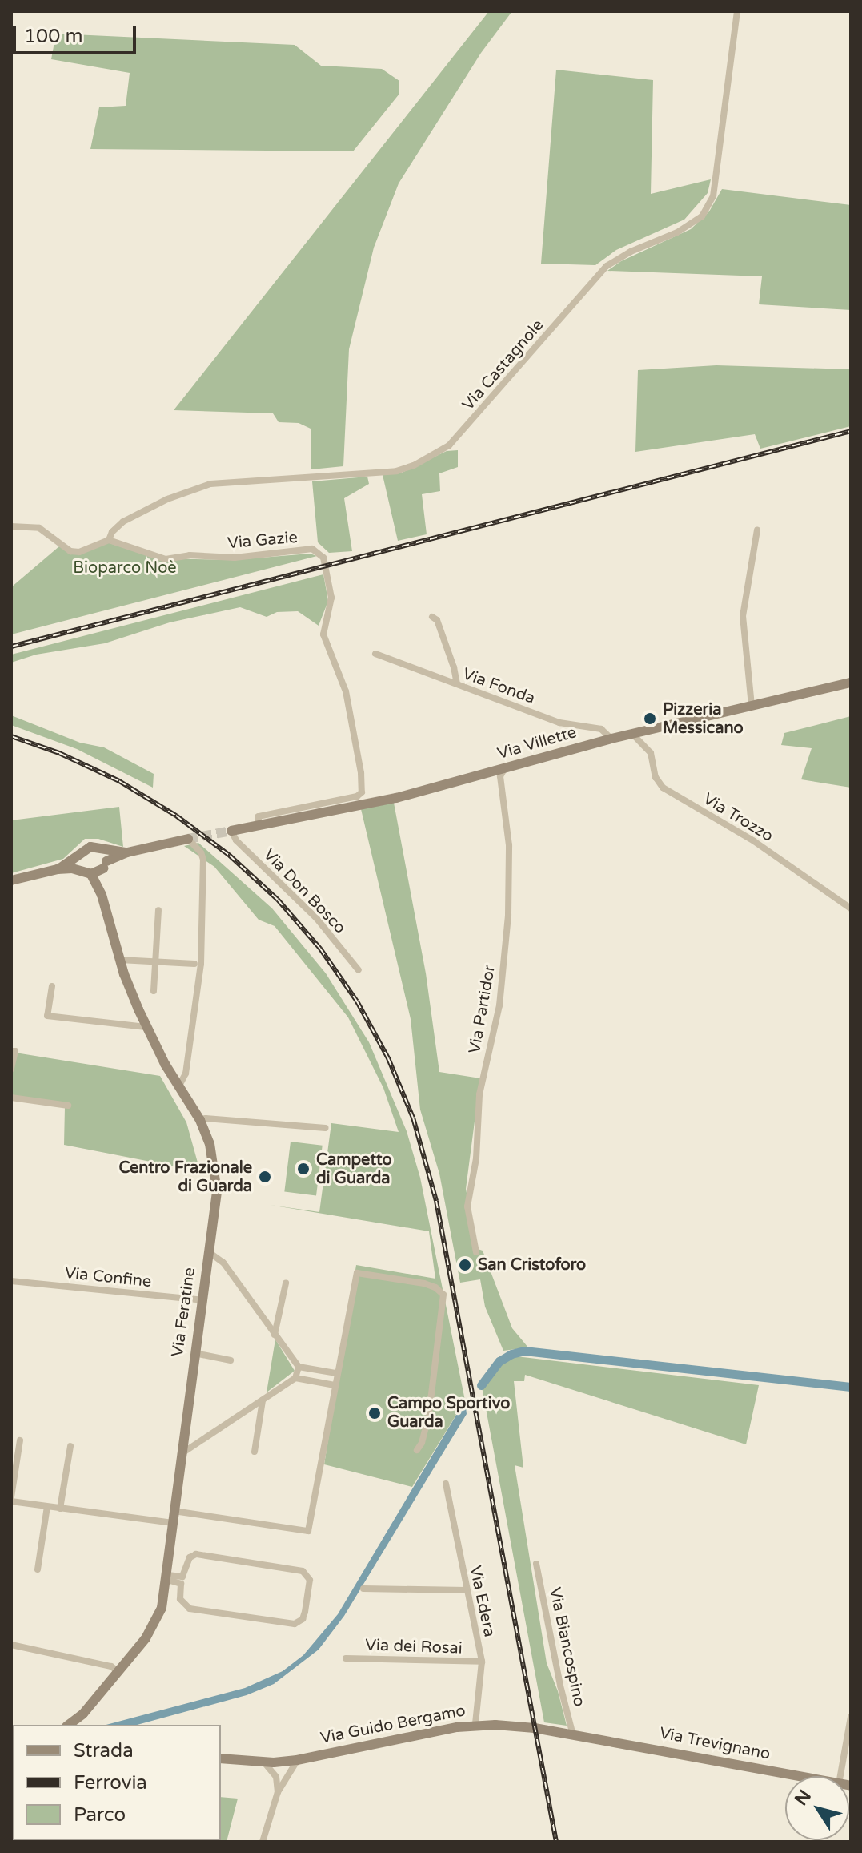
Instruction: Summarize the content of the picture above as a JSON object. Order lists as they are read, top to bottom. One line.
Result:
{"streets":{"street":["Via Castagnole","Via Gazie","Via Fonda","Via Villette","Via Trozzo","Via Don Bosco","Via Partidor","Via Confine","Via Feratine","Via Edera","Via dei Rosai","Via Biancospino","Via Guido Bergamo","Via Trevignano"]},"crossings":[["Via Castagnole","Via Gazie"],["Via Gazie","Via Villette"],["Via Fonda","Via Villette"],["Via Villette","Via Trozzo"],["Via Villette","Via Don Bosco"],["Via Villette","Via Partidor"],["Via Confine","Via Feratine"],["Via Edera","Via dei Rosai"],["Via Edera","Via Guido Bergamo"],["Via Biancospino","Via Guido Bergamo"],["Via Biancospino","Via Trevignano"],["Via Guido Bergamo","Via Trevignano"]],"parks":["Bioparco Noè"],"places":["Pizzeria Messicano","Campetto di Guarda","Centro Frazionale di Guarda","San Cristoforo","Campo Sportivo Guarda"],"legend":["Strada","Ferrovia","Parco"],"scale_bar":"100 m","north":"top left"}
